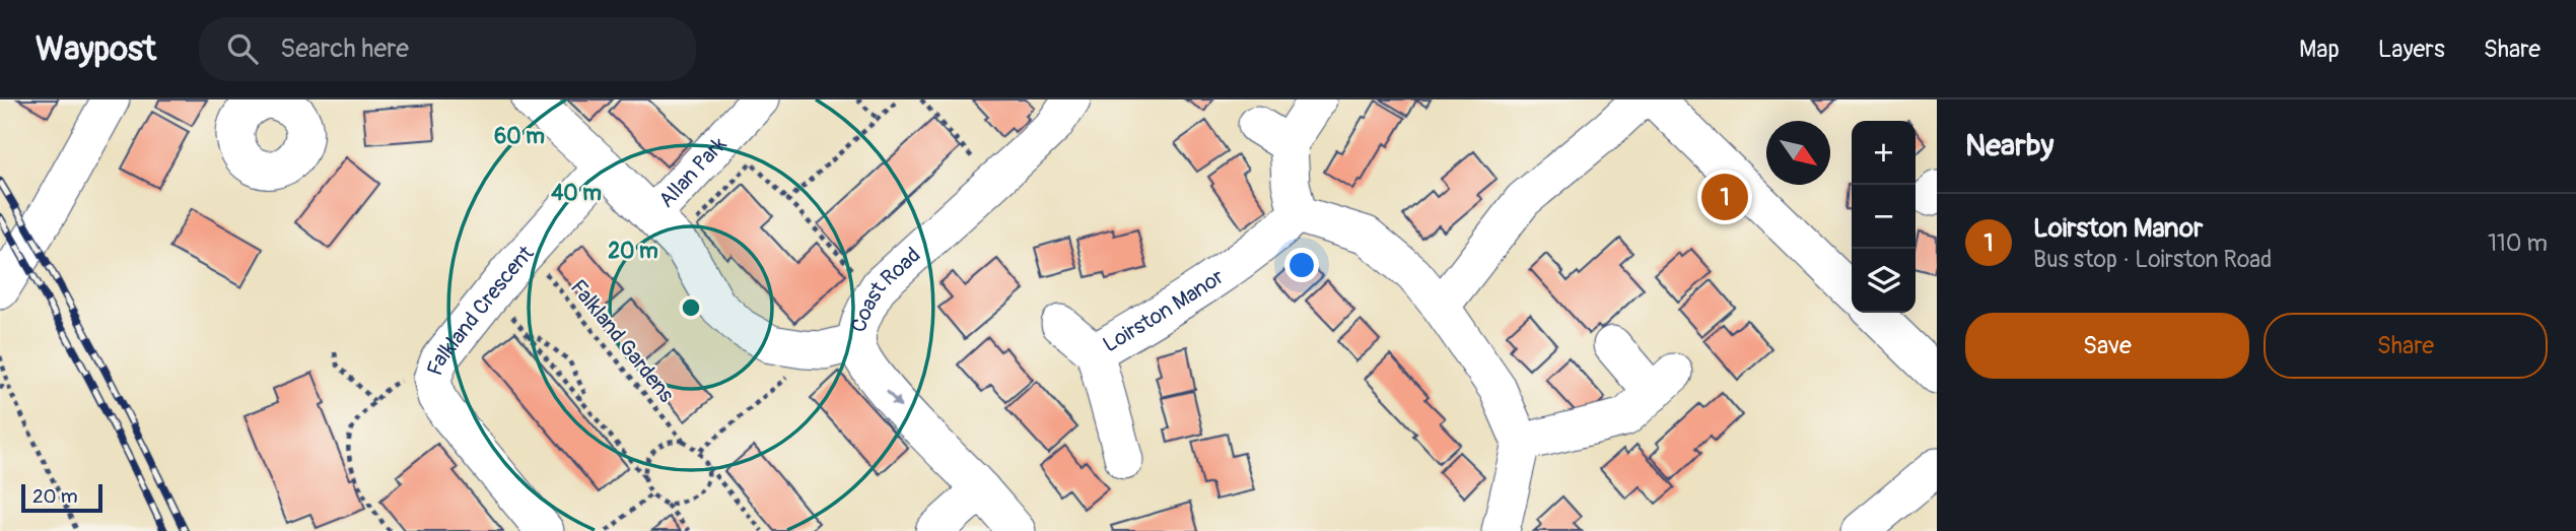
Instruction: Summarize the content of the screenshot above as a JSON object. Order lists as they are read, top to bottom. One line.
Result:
{"streets":{"street":["Allan Park","Coast Road","Loirston Manor","Falkland Crescent"],"path":["Falkland Gardens"]},"scale_bar":"20 m","north":"bottom right","page":{"header":"Waypost","search":"Search here","nav":["Map","Layers","Share"],"heading":"Nearby","map_buttons":["+","−"],"pins":"1","list":[{"mark":"1","name":"Loirston Manor","note":"Bus stop · Loirston Road","value":"110 m"}],"buttons":["Save","Share"],"scale":"20 m"},"rings":["60 m","40 m","20 m"]}
